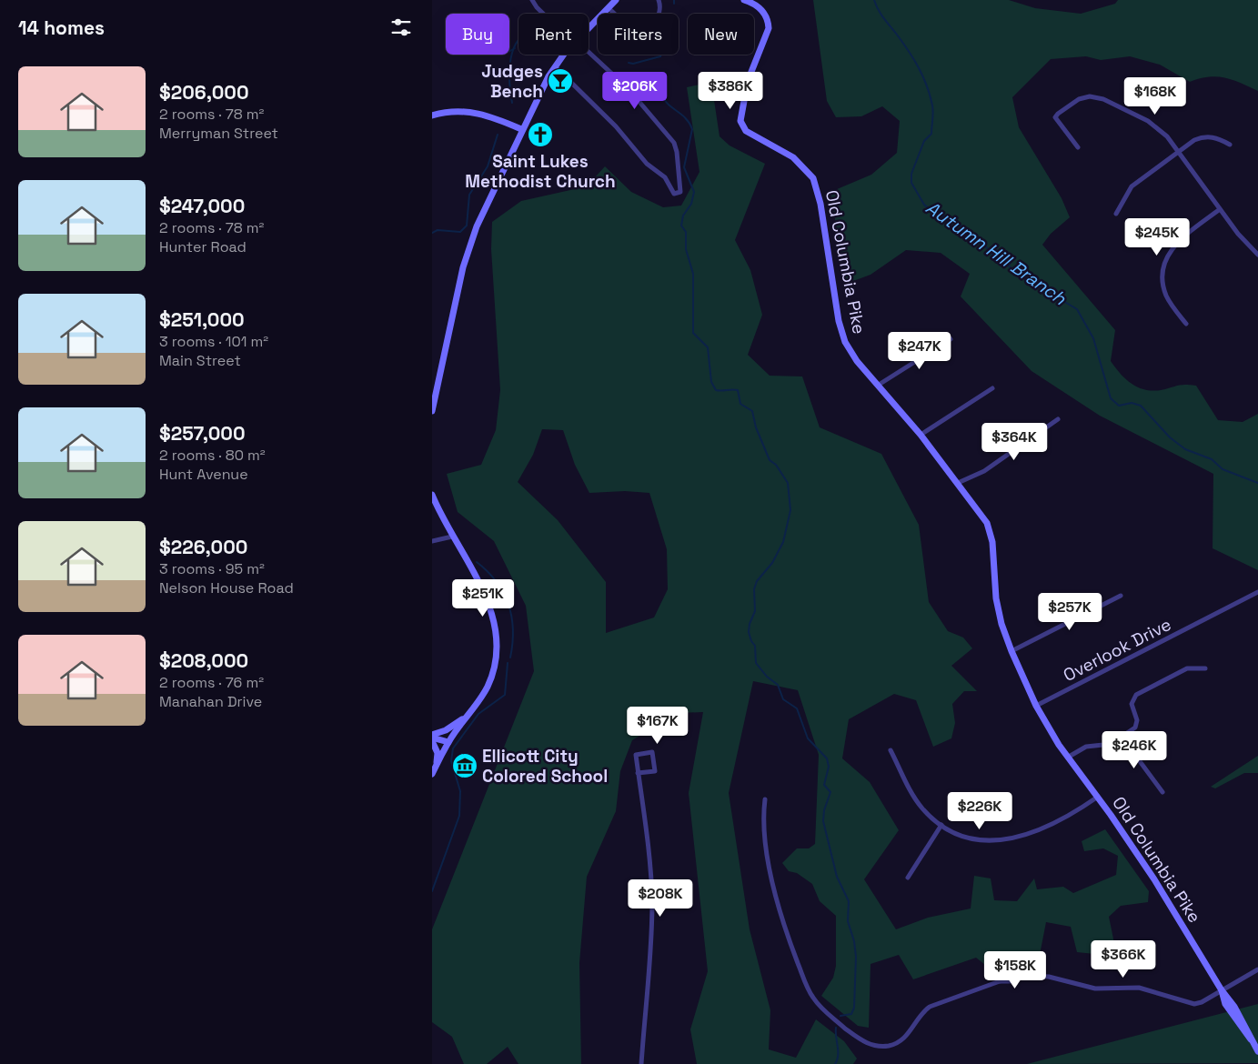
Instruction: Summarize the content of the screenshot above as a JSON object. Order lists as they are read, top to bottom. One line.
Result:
{"streets":{"street":["Old Columbia Pike","Overlook Drive"]},"crossings":[["Old Columbia Pike","Overlook Drive"]],"water":["Autumn Hill Branch"],"places":{"bar":["Judges Bench"],"church":["Saint Lukes Methodist Church"],"museum":["Ellicott City Colored School"]},"page":{"heading":"14 homes","chip":["Buy","Rent","Filters","New"],"list":[{"name":"$206,000","note":"2 rooms · 78 m² · Merryman Street"},{"name":"$247,000","note":"2 rooms · 78 m² · Hunter Road"},{"name":"$251,000","note":"3 rooms · 101 m² · Main Street"},{"name":"$257,000","note":"2 rooms · 80 m² · Hunt Avenue"},{"name":"$226,000","note":"3 rooms · 95 m² · Nelson House Road"},{"name":"$208,000","note":"2 rooms · 76 m² · Manahan Drive"}],"price":["$206K","$386K","$168K","$245K","$247K","$364K","$251K","$257K","$167K","$246K","$226K","$208K","$366K","$158K"]}}
